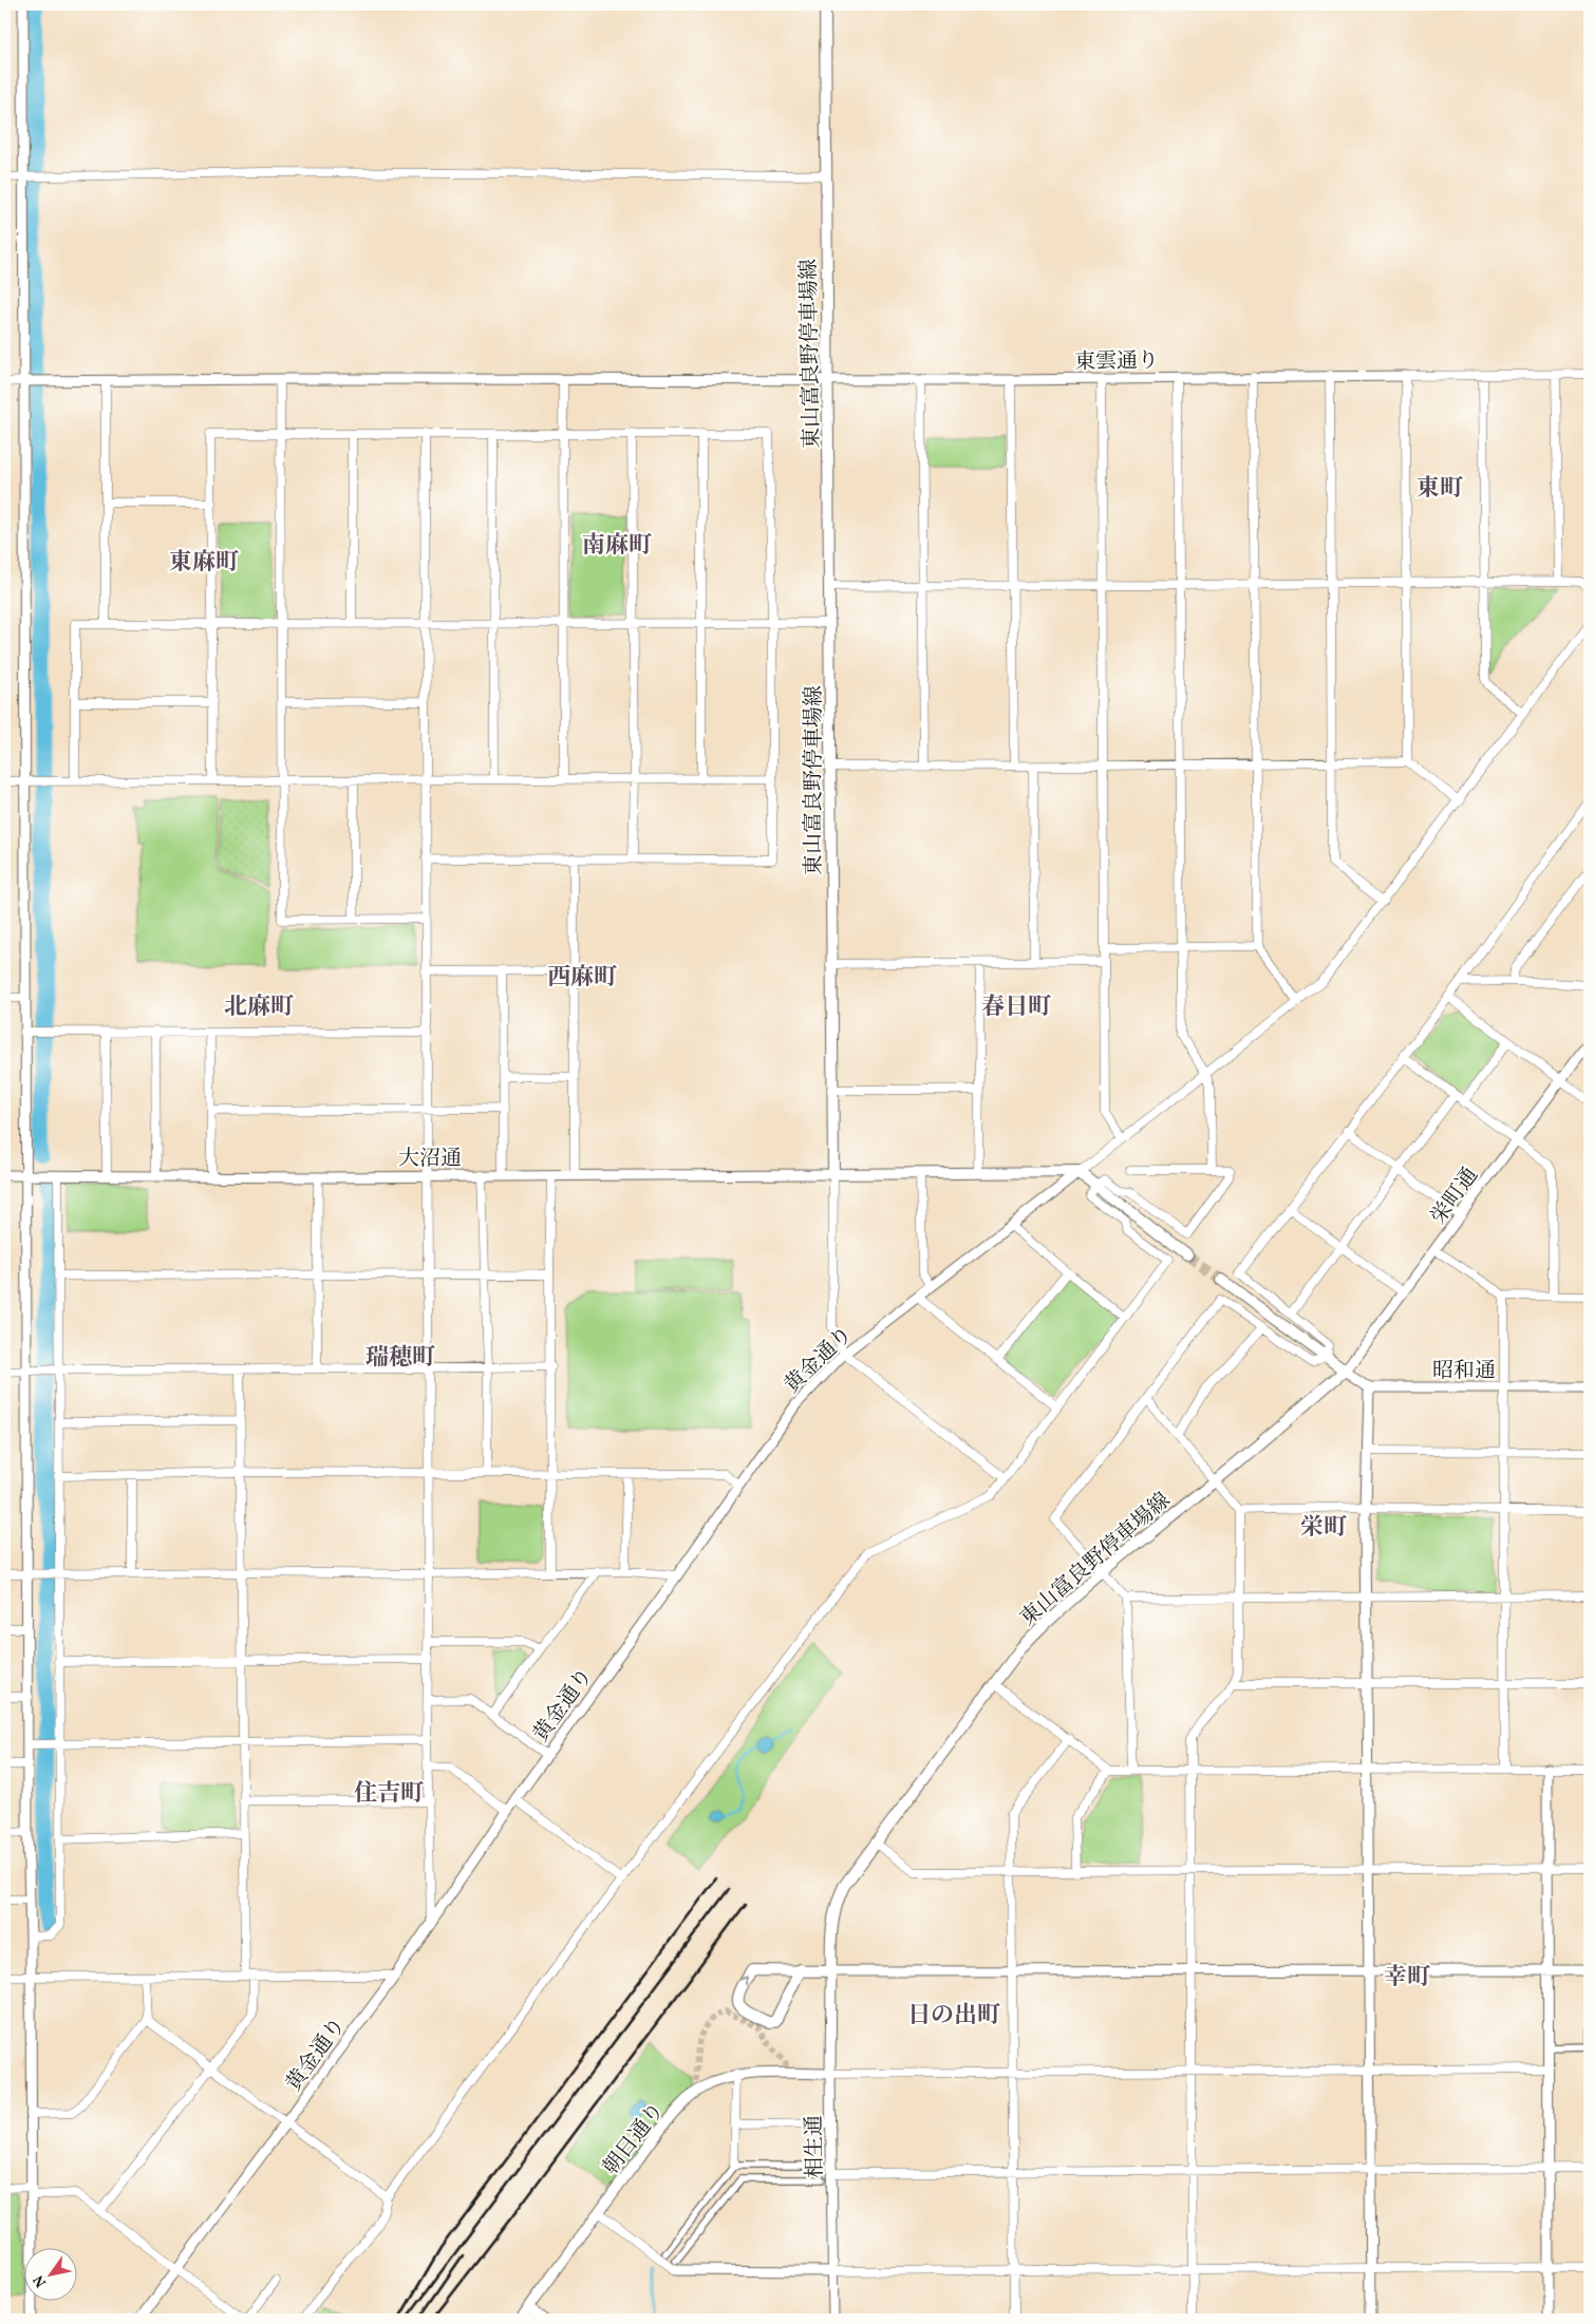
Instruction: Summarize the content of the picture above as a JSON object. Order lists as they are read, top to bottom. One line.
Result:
{"streets":{"main road":["東山富良野停車場線"],"street":["東雲通り","大沼通","栄町通","黄金通り","昭和通","朝日通り","相生通"]},"crossings":[["東山富良野停車場線","東雲通り"],["東山富良野停車場線","大沼通"],["東山富良野停車場線","栄町通"],["東山富良野停車場線","相生通"],["朝日通り","相生通"]],"districts":["東町","南麻町","東麻町","西麻町","北麻町","春日町","瑞穂町","栄町","住吉町","幸町","日の出町"],"north":"bottom left"}
